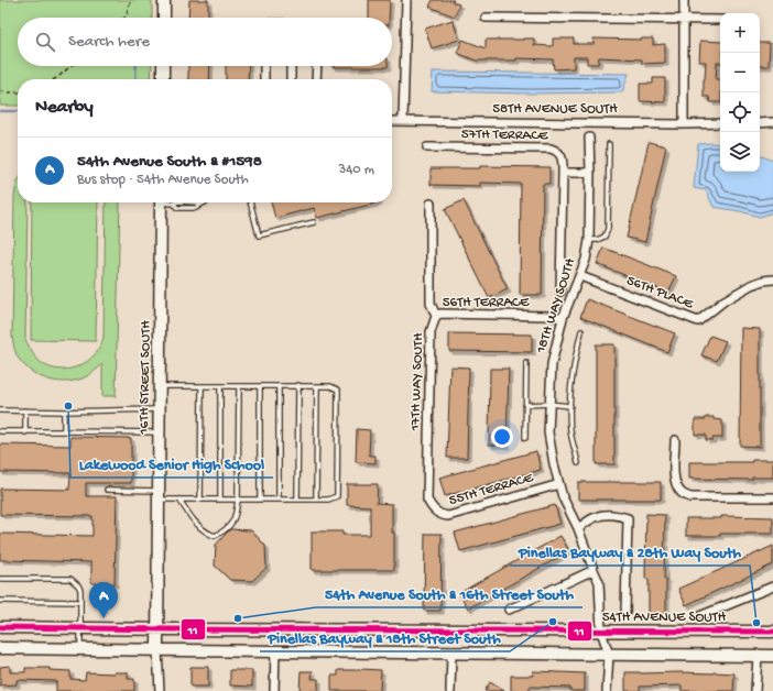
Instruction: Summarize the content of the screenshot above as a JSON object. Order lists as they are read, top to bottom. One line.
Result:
{"streets":{"main road":["16TH STREET SOUTH","54TH AVENUE SOUTH"],"street":["58TH AVENUE SOUTH","57TH TERRACE","56TH PLACE","56TH TERRACE","18TH WAY SOUTH","17TH WAY SOUTH","55TH TERRACE"]},"crossings":[["56TH PLACE","18TH WAY SOUTH"],["56TH TERRACE","18TH WAY SOUTH"],["56TH TERRACE","17TH WAY SOUTH"],["18TH WAY SOUTH","55TH TERRACE"],["18TH WAY SOUTH","54TH AVENUE SOUTH"],["16TH STREET SOUTH","54TH AVENUE SOUTH"],["17TH WAY SOUTH","55TH TERRACE"]],"places":["Lakewood Senior High School","54th Avenue South & 16th Street South","Pinellas Bayway & 18th Street South","Pinellas Bayway & 28th Way South"],"lines":["transit line 11"],"page":{"map_buttons":["+","−"],"search":"Search here","heading":"Nearby","list":[{"mark":"A","name":"54th Avenue South & #1598","note":"Bus stop · 54th Avenue South","value":"340 m"}],"pins":"A"}}
